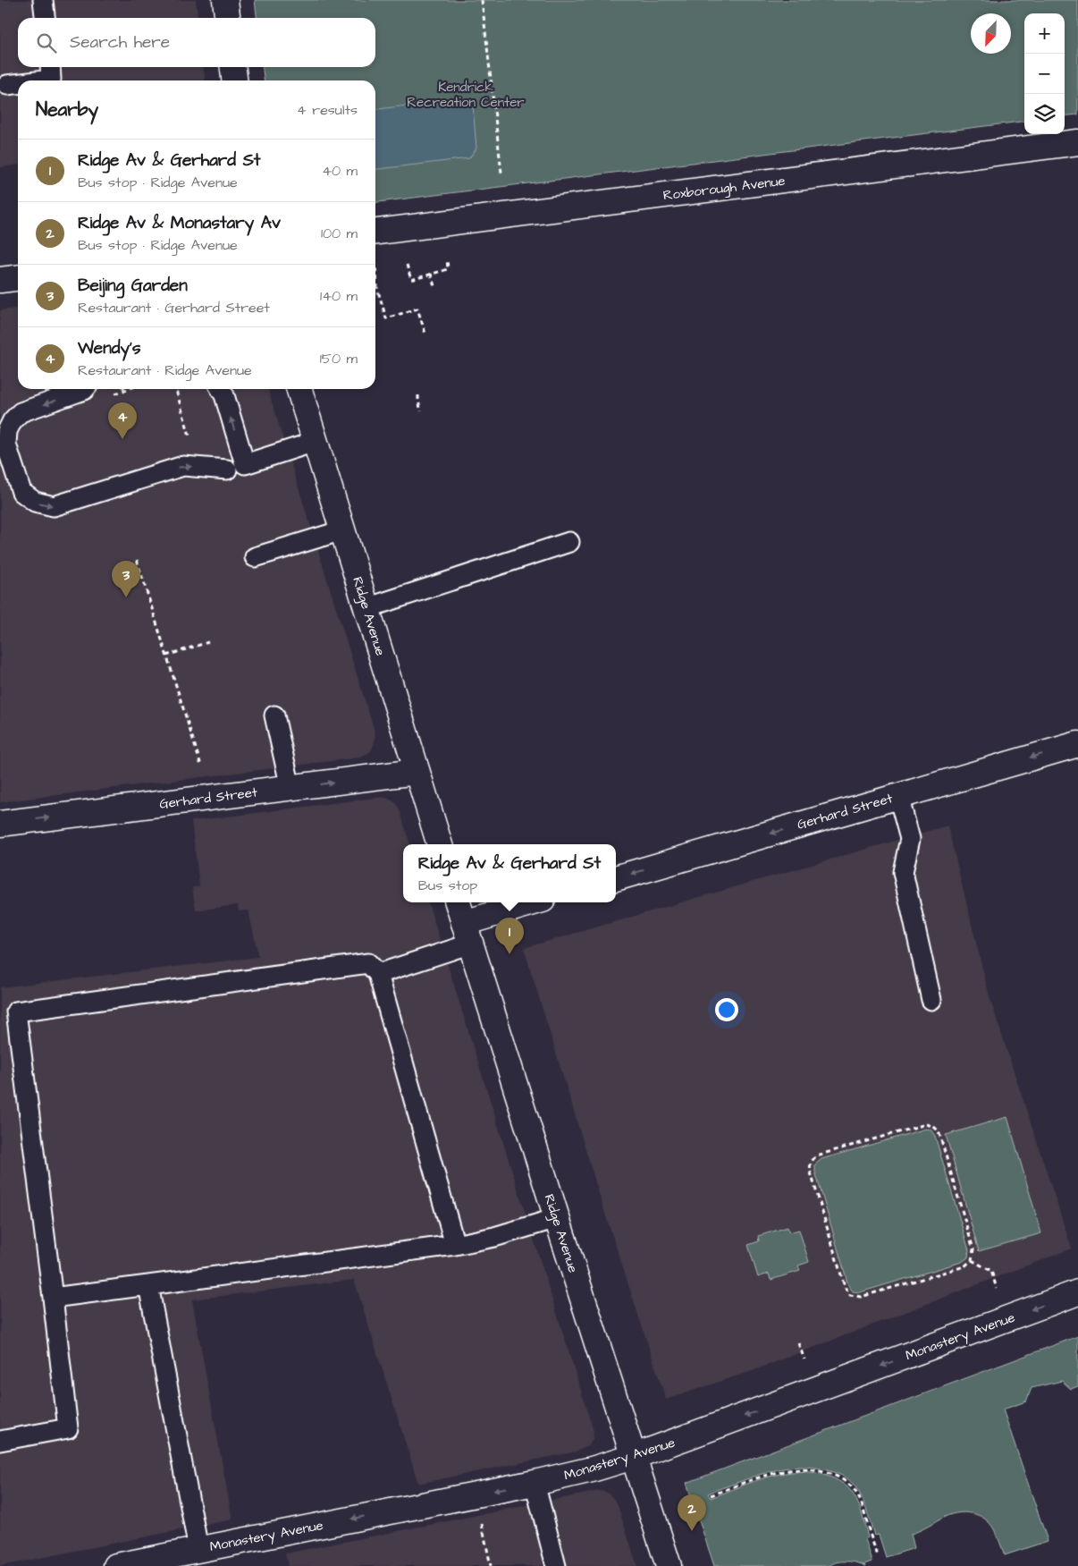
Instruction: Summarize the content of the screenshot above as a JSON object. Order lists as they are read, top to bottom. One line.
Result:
{"streets":{"street":["Roxborough Avenue","Ridge Avenue","Gerhard Street","Monastery Avenue"]},"crossings":[["Ridge Avenue","Gerhard Street"],["Ridge Avenue","Monastery Avenue"]],"one_way":["Monastery Avenue"],"parks":["Kendrick Recreation Center"],"north":"bottom left","page":{"map_buttons":["+","−"],"search":"Search here","heading":["Nearby","4 results"],"list":[{"mark":"1","name":"Ridge Av & Gerhard St","note":"Bus stop · Ridge Avenue","value":"40 m"},{"mark":"2","name":"Ridge Av & Monastary Av","note":"Bus stop · Ridge Avenue","value":"100 m"},{"mark":"3","name":"Beijing Garden","note":"Restaurant · Gerhard Street","value":"140 m"},{"mark":"4","name":"Wendy's","note":"Restaurant · Ridge Avenue","value":"150 m"}],"pins":["4","3","1","2"],"popup":["Ridge Av & Gerhard St","Bus stop"]}}
